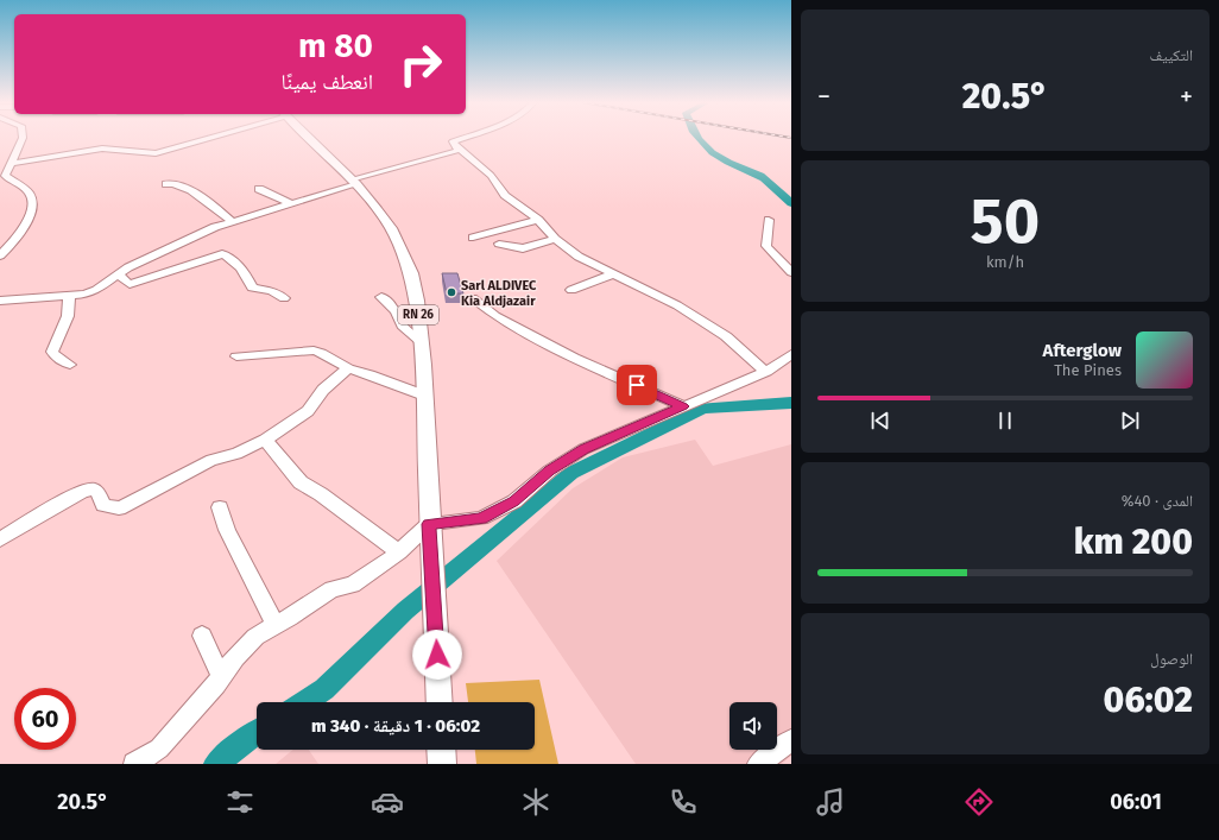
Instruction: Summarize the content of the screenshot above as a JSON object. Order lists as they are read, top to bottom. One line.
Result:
{"streets":{"main road":["RN 26"]},"places":["Sarl ALDIVEC Kia Aldjazair"],"page":{"tile":["التكييف",["50","km/h"],["المدى · 40%","200 km"],["الوصول","06:02"]],"turn":["80 m","انعطف يمينًا"],"heat":["−","20.5°","+"],"song":["Afterglow","The Pines"],"limit":"60","trip":"06:02 · 1 دقيقة · 340 m","tabs":["06:01","20.5°"]}}
